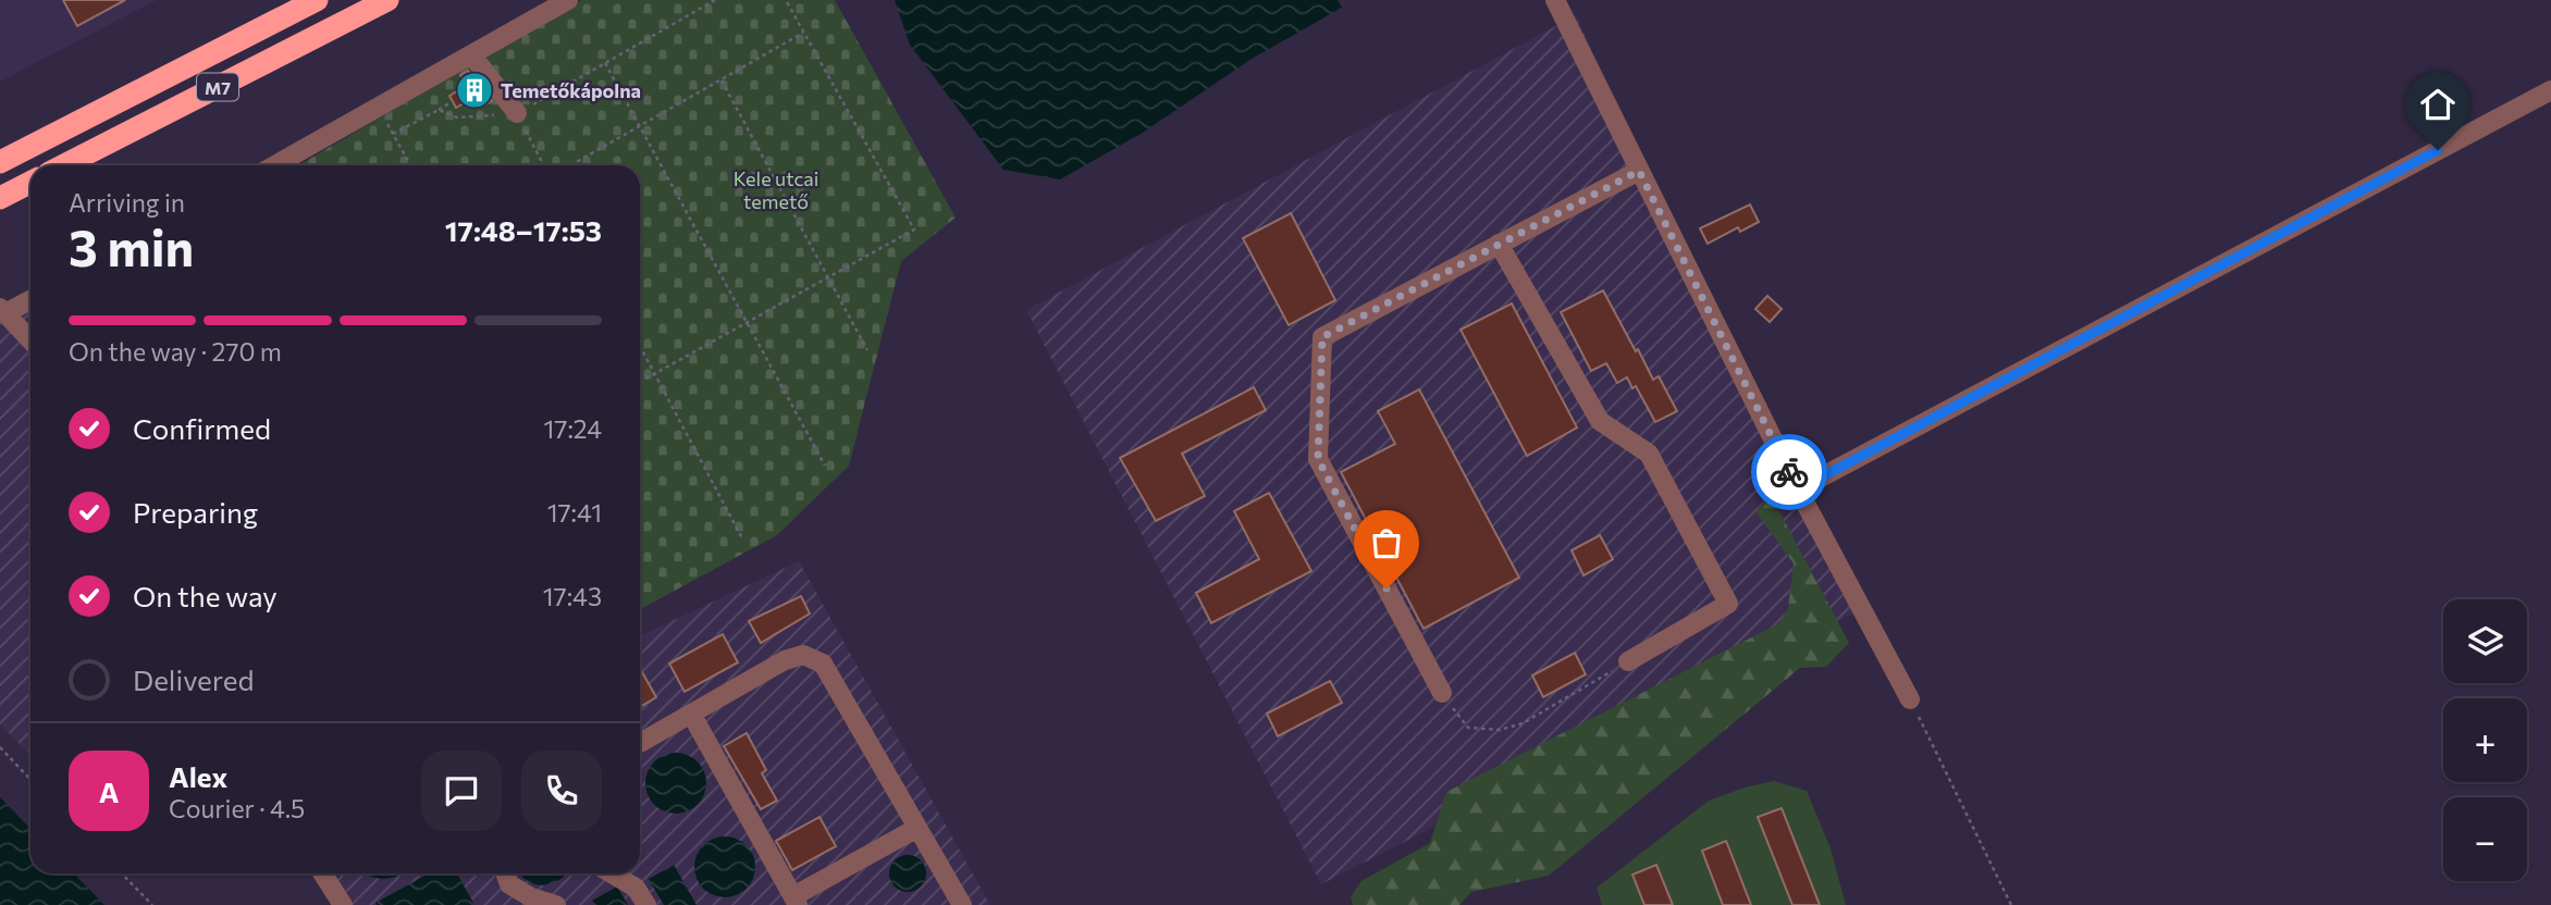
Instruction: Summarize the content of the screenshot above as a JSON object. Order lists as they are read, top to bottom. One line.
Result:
{"streets":{"highway":["M7"]},"parks":["Kele utcai temető"],"places":{"building":["Temetőkápolna"]},"page":{"heading":["3 min","Arriving in","17:48–17:53"],"panel":["Alex","Courier · 4.5"],"bar":"On the way · 270 m","list":[["Confirmed","17:24"],["Preparing","17:41"],["On the way","17:43"],"Delivered"],"map_buttons":["+","−"],"round":"A"}}
